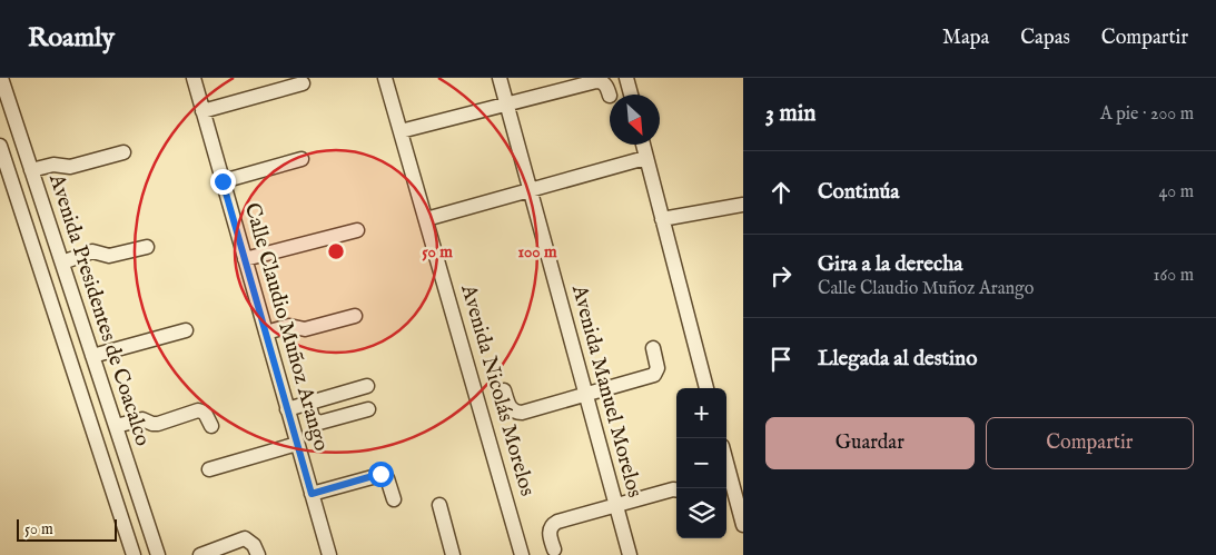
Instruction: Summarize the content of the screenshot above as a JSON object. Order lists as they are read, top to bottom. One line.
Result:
{"streets":{"street":["Avenida Presidentes de Coacalco","Calle Claudio Muñoz Arango","Avenida Nicolás Morelos","Avenida Manuel Morelos"]},"scale_bar":"50 m","north":"bottom right","page":{"header":"Roamly","nav":["Mapa","Capas","Compartir"],"heading":["3 min","A pie · 200 m"],"list":[["Continúa","40 m"],["Gira a la derecha","Calle Claudio Muñoz Arango","160 m"],"Llegada al destino"],"map_buttons":["+","−"],"buttons":["Guardar","Compartir"],"scale":"50 m"},"rings":["50 m","100 m"]}
